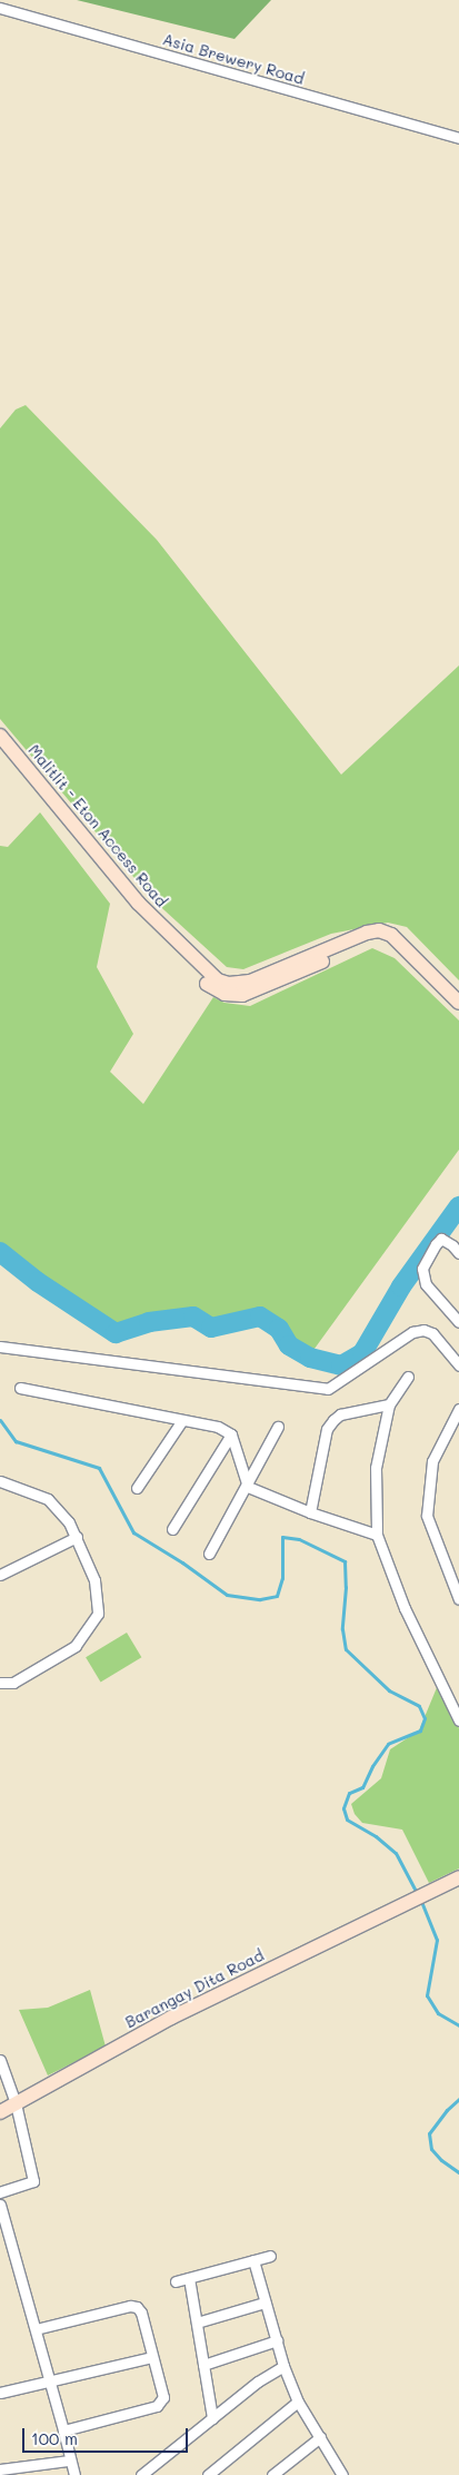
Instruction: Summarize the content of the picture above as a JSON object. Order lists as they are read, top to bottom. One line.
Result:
{"streets":{"street":["Asia Brewery Road","Malitlit - Eton Access Road","Barangay Dita Road"]},"scale_bar":"100 m"}
